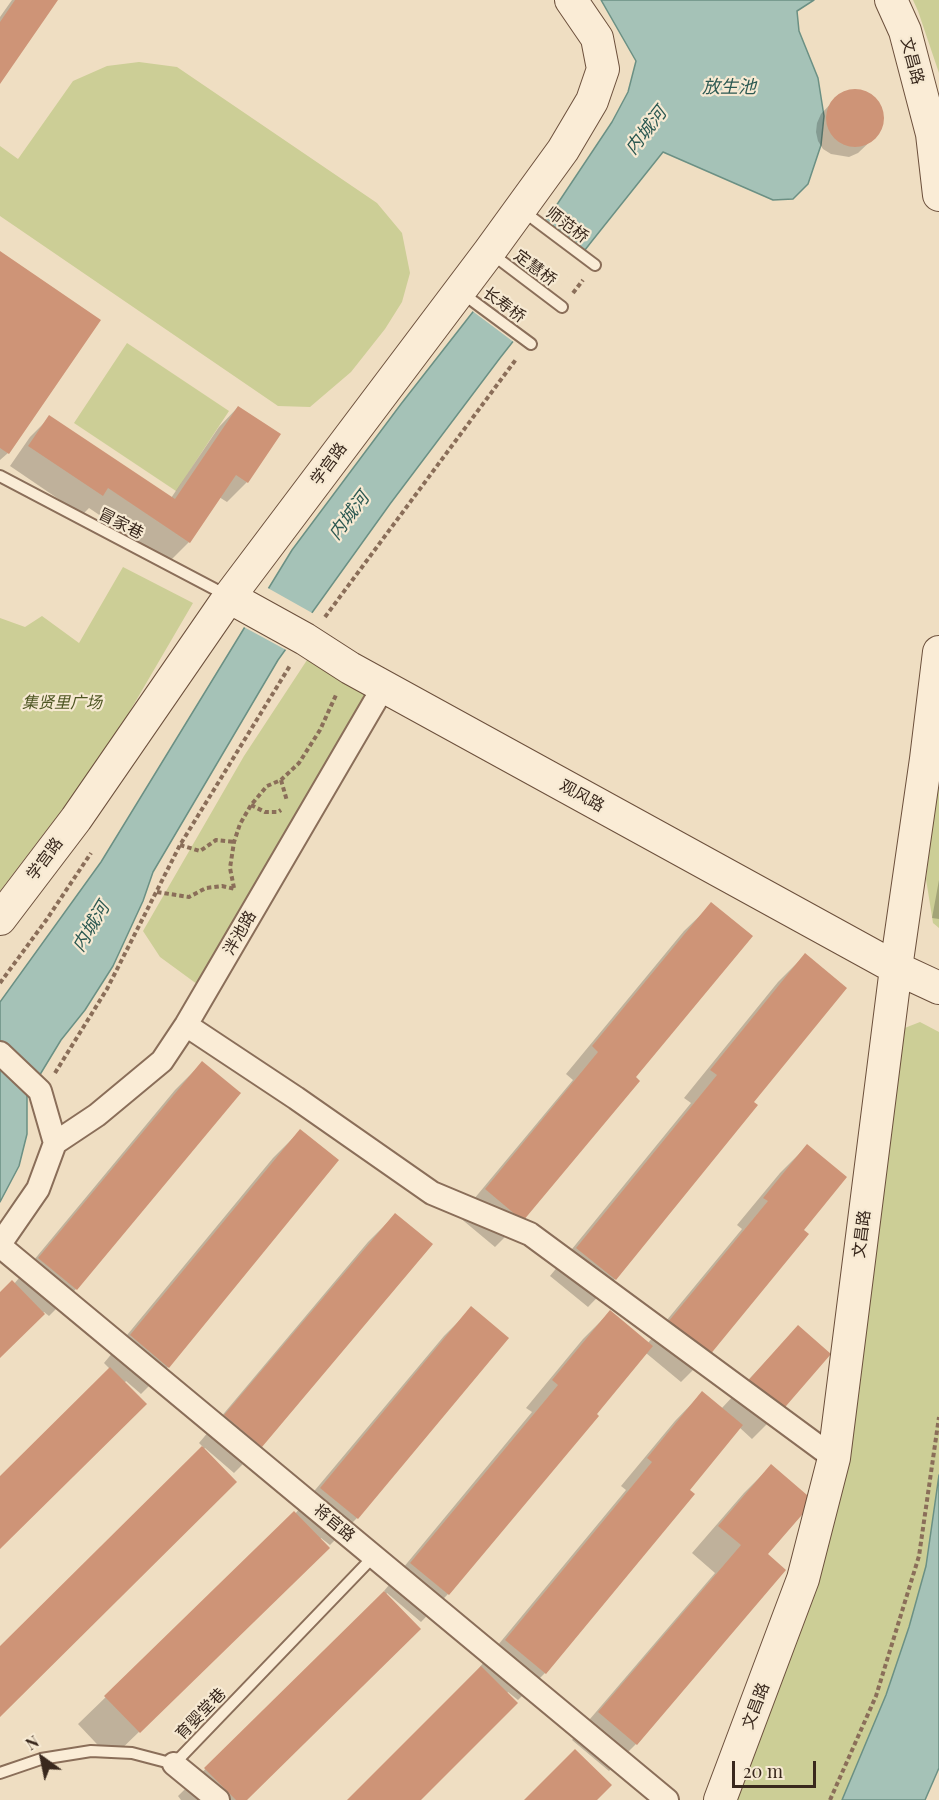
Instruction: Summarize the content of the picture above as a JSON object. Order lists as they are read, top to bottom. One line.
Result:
{"streets":{"street":["文昌路","学宫路","观风路","泮池路","将官路"],"lane":["师范桥","定慧桥","长寿桥","冒家巷","育婴堂巷"]},"crossings":[["文昌路","观风路"],["师范桥","学宫路"],["定慧桥","学宫路"],["长寿桥","学宫路"],["学宫路","冒家巷"],["学宫路","观风路"],["冒家巷","观风路"],["观风路","泮池路"],["将官路","育婴堂巷"]],"water":["放生池","内城河"],"parks":["集贤里广场"],"scale_bar":"20 m","north":"top left"}
